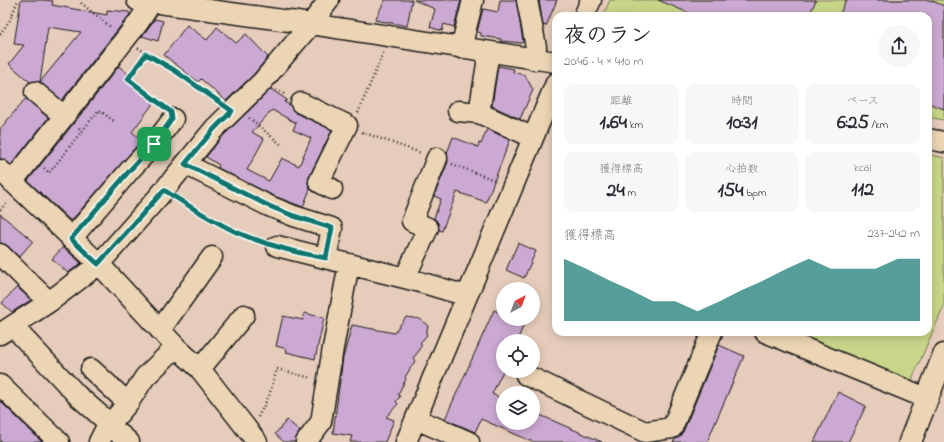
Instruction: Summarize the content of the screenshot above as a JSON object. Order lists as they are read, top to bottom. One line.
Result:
{"north":"top right","page":{"heading":["夜のラン","20:46 · 4 × 410 m"],"stats":[["距離","1.64 km"],["時間","10:31"],["ペース","6:25 /km"],["獲得標高","24 m"],["心拍数","154 bpm"],["kcal","112"]],"chart":["獲得標高","237–242 m"]}}
